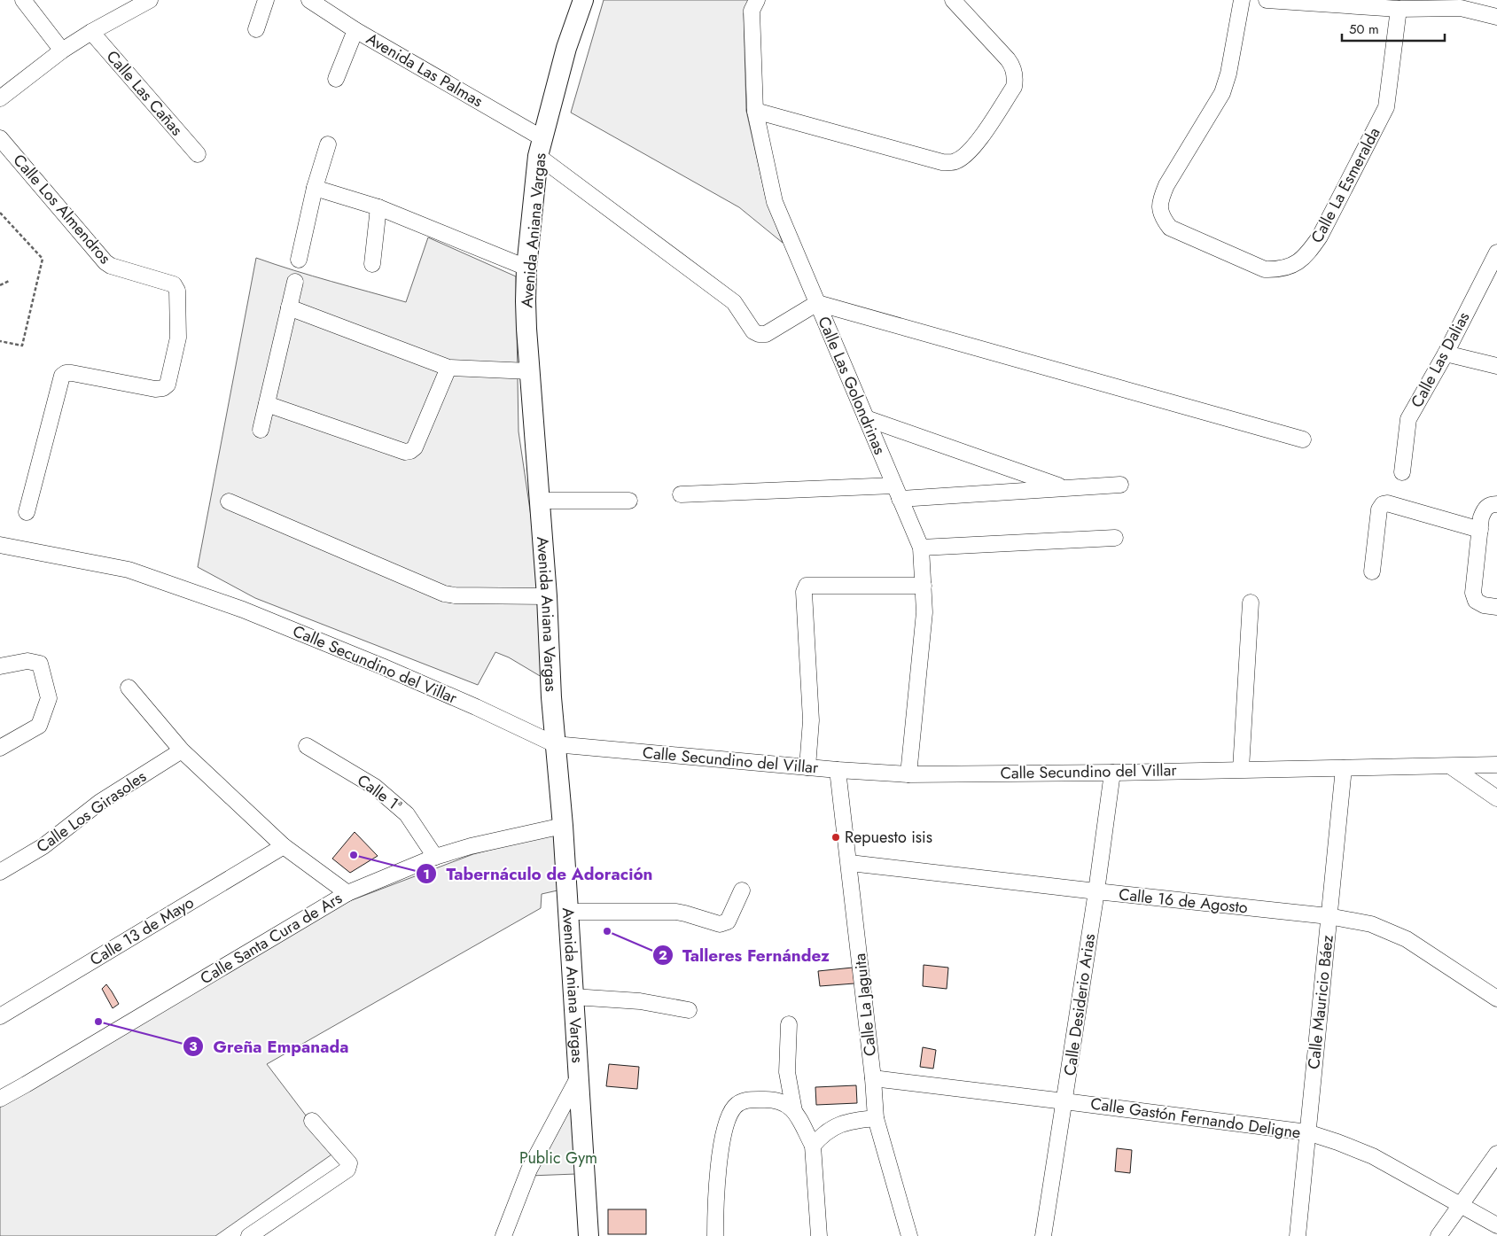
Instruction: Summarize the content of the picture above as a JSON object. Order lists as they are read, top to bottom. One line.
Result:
{"streets":{"main road":["Avenida Aniana Vargas"],"street":["Avenida Las Palmas","Calle Las Cañas","Calle La Esmeralda","Calle Los Almendros","Calle Las Dalias","Calle Las Golondrinas","Calle Secundino del Villar","Calle 1ª","Calle Los Girasoles","Calle 16 de Agosto","Calle 13 de Mayo","Calle Santa Cura de Ars","Calle Mauricio Báez","Calle La Jaguita","Calle Desiderio Arias","Calle Gastón Fernando Deligne"]},"crossings":[["Avenida Las Palmas","Avenida Aniana Vargas"],["Avenida Las Palmas","Calle Las Golondrinas"],["Avenida Aniana Vargas","Calle Secundino del Villar"],["Avenida Aniana Vargas","Calle Santa Cura de Ars"],["Calle Las Golondrinas","Calle Secundino del Villar"],["Calle Secundino del Villar","Calle Mauricio Báez"],["Calle Secundino del Villar","Calle La Jaguita"],["Calle Secundino del Villar","Calle Desiderio Arias"],["Calle 1ª","Calle Santa Cura de Ars"],["Calle 16 de Agosto","Calle Mauricio Báez"],["Calle 16 de Agosto","Calle La Jaguita"],["Calle 16 de Agosto","Calle Desiderio Arias"],["Calle Mauricio Báez","Calle Gastón Fernando Deligne"],["Calle La Jaguita","Calle Gastón Fernando Deligne"],["Calle Desiderio Arias","Calle Gastón Fernando Deligne"]],"parks":["Public Gym"],"places":["Repuesto isis","Tabernáculo de Adoración","Talleres Fernández","Greña Empanada"],"scale_bar":"50 m"}
